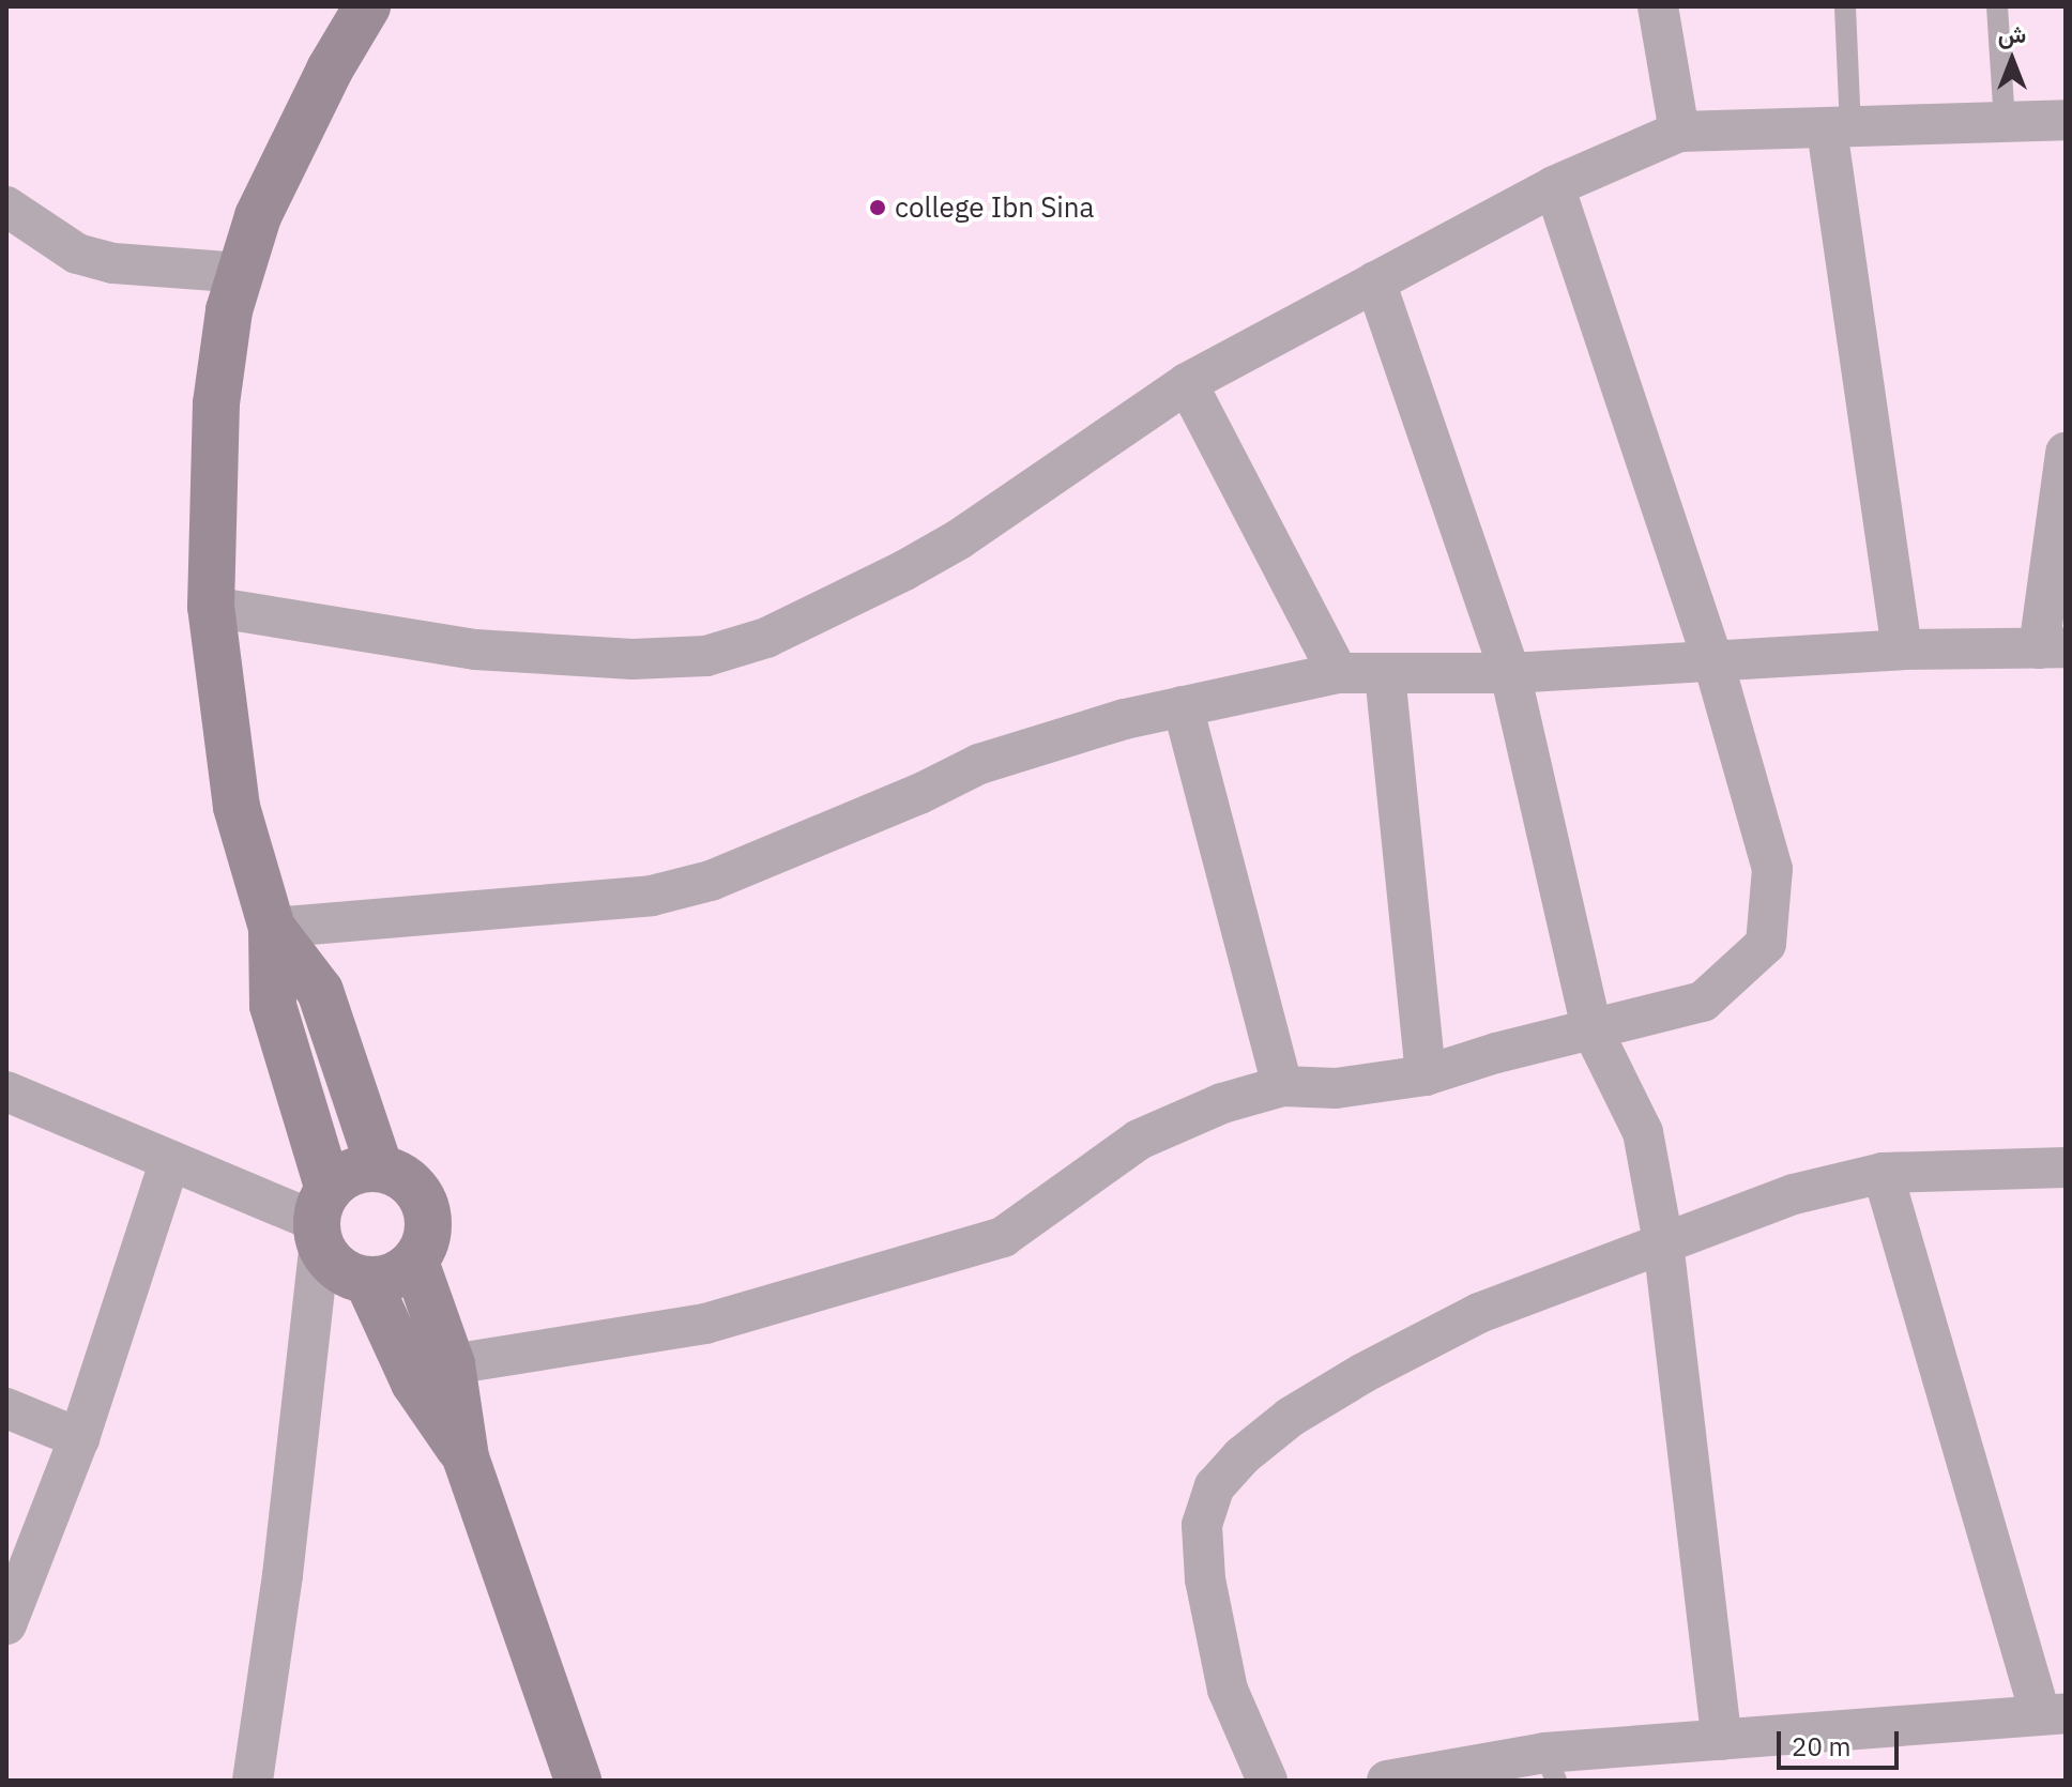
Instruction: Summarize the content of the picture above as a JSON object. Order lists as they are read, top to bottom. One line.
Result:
{"places":["college Ibn Sina"],"scale_bar":"20 m","north":"top"}
